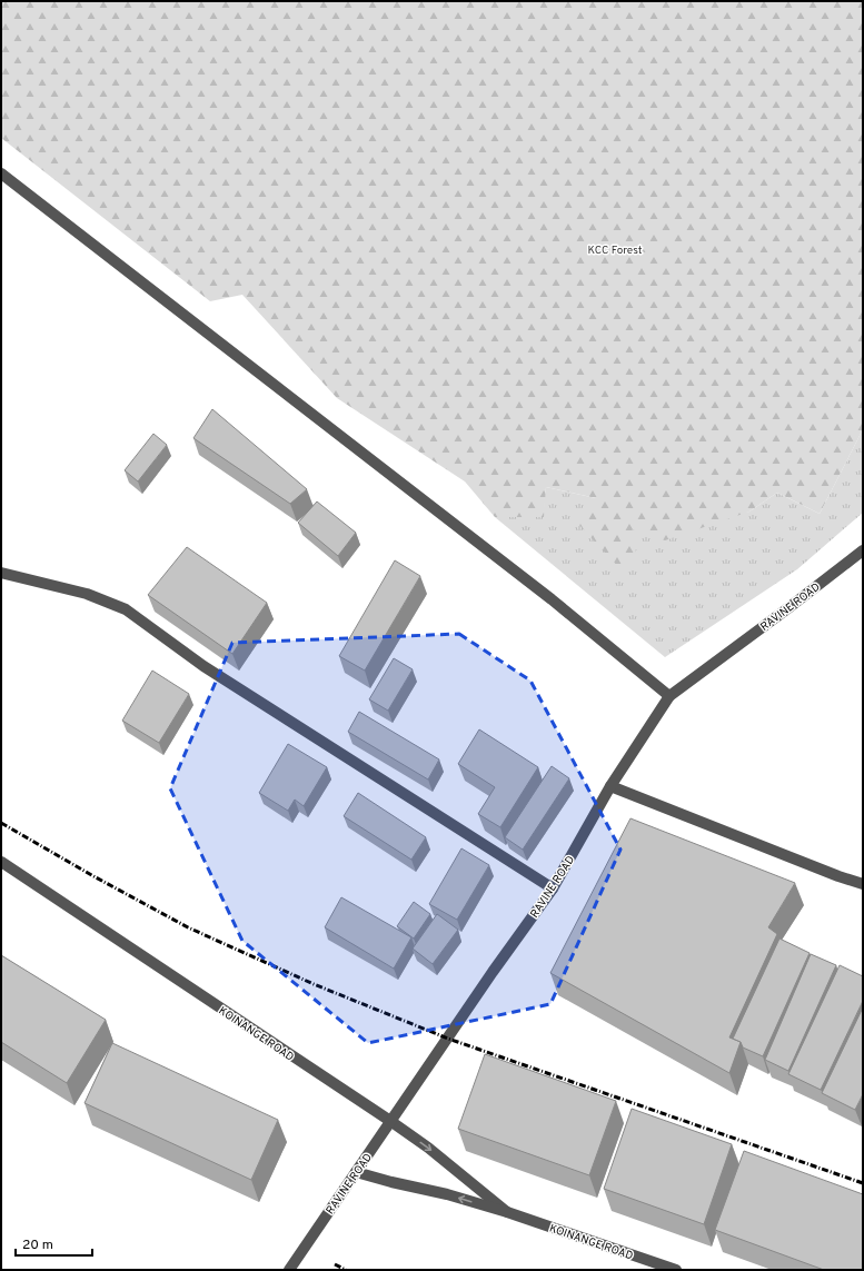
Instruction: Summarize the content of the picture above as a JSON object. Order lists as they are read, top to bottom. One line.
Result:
{"streets":{"street":["RAVINE ROAD","KOINANGE ROAD"]},"crossings":[["RAVINE ROAD","KOINANGE ROAD"]],"parks":["KCC Forest"],"scale_bar":"20 m"}
